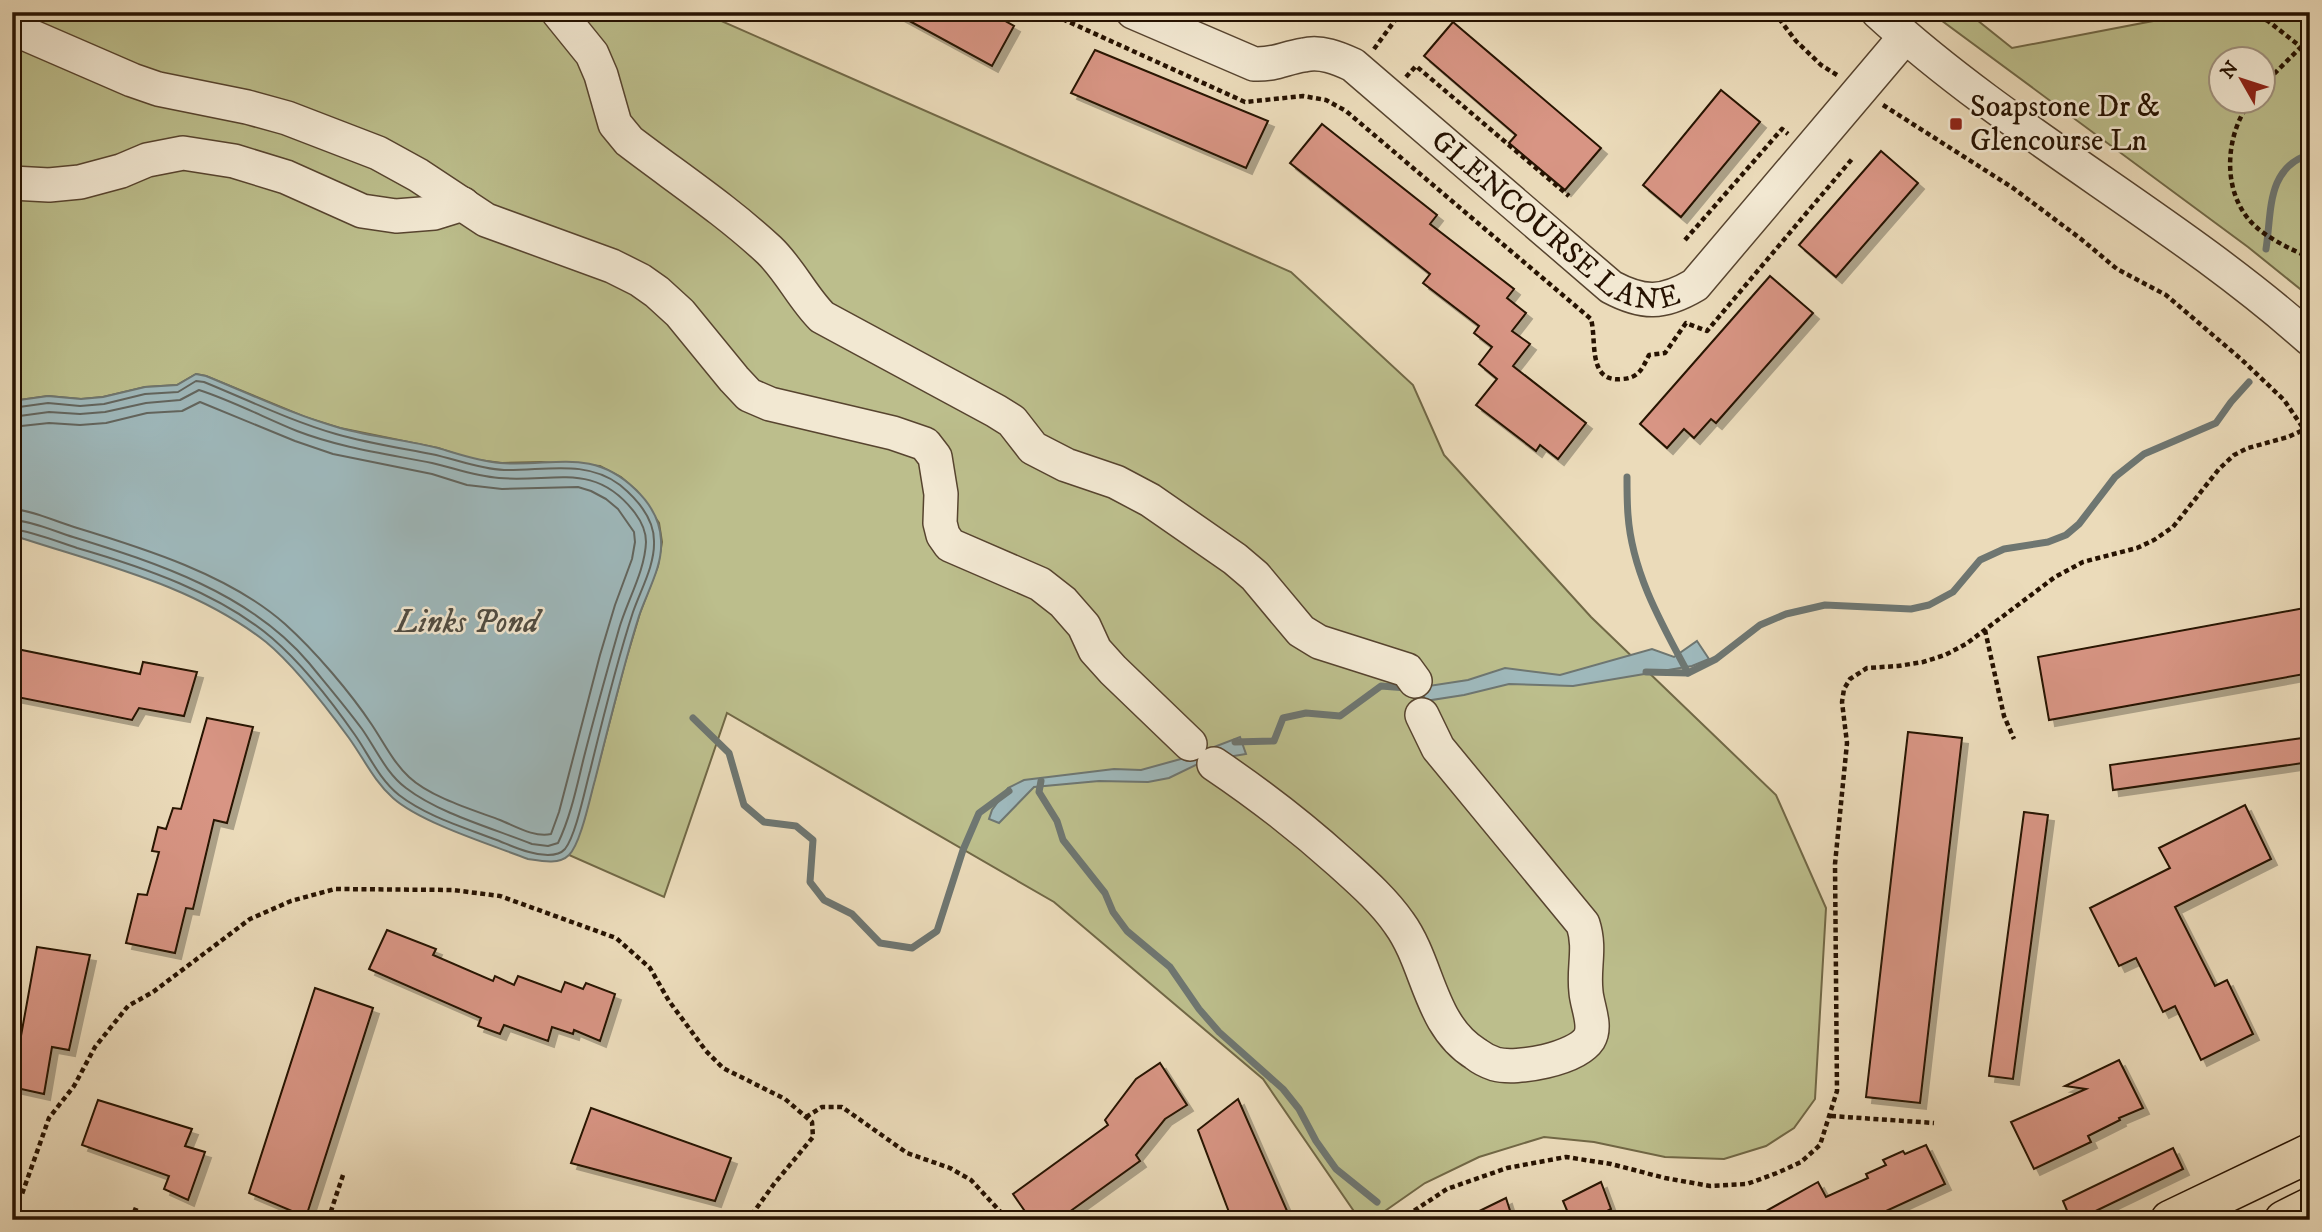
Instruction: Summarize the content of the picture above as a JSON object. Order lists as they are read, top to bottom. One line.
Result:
{"streets":{"street":["GLENCOURSE LANE"]},"water":["Links Pond"],"places":{"transit":["Soapstone Dr & Glencourse Ln"]},"north":"top left"}
